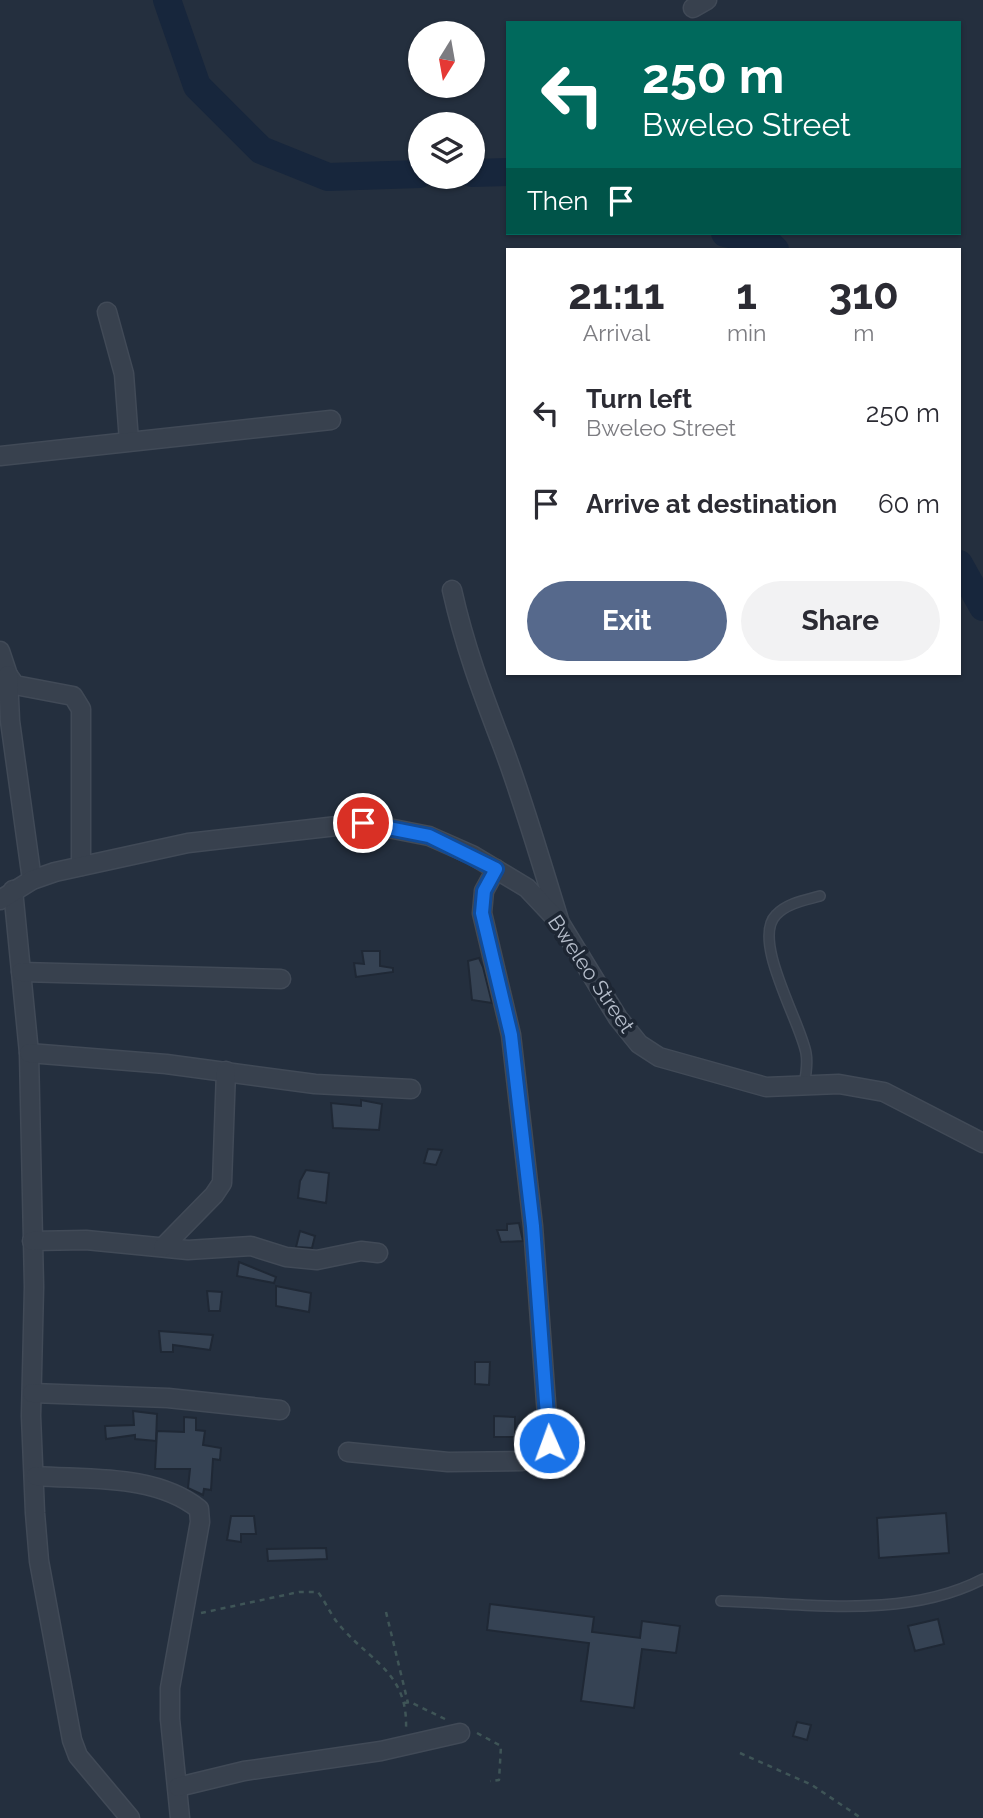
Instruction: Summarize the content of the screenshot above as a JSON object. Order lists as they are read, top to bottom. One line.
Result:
{"streets":{"street":["Bweleo Street"]},"north":"bottom","page":{"turn":["250 m","Bweleo Street"],"then":"Then","eta":["21:11","Arrival","1","min","310","m"],"list":[{"name":"Turn left","note":"Bweleo Street","value":"250 m"},{"name":"Arrive at destination","value":"60 m"}],"buttons":["Exit","Share"]}}
